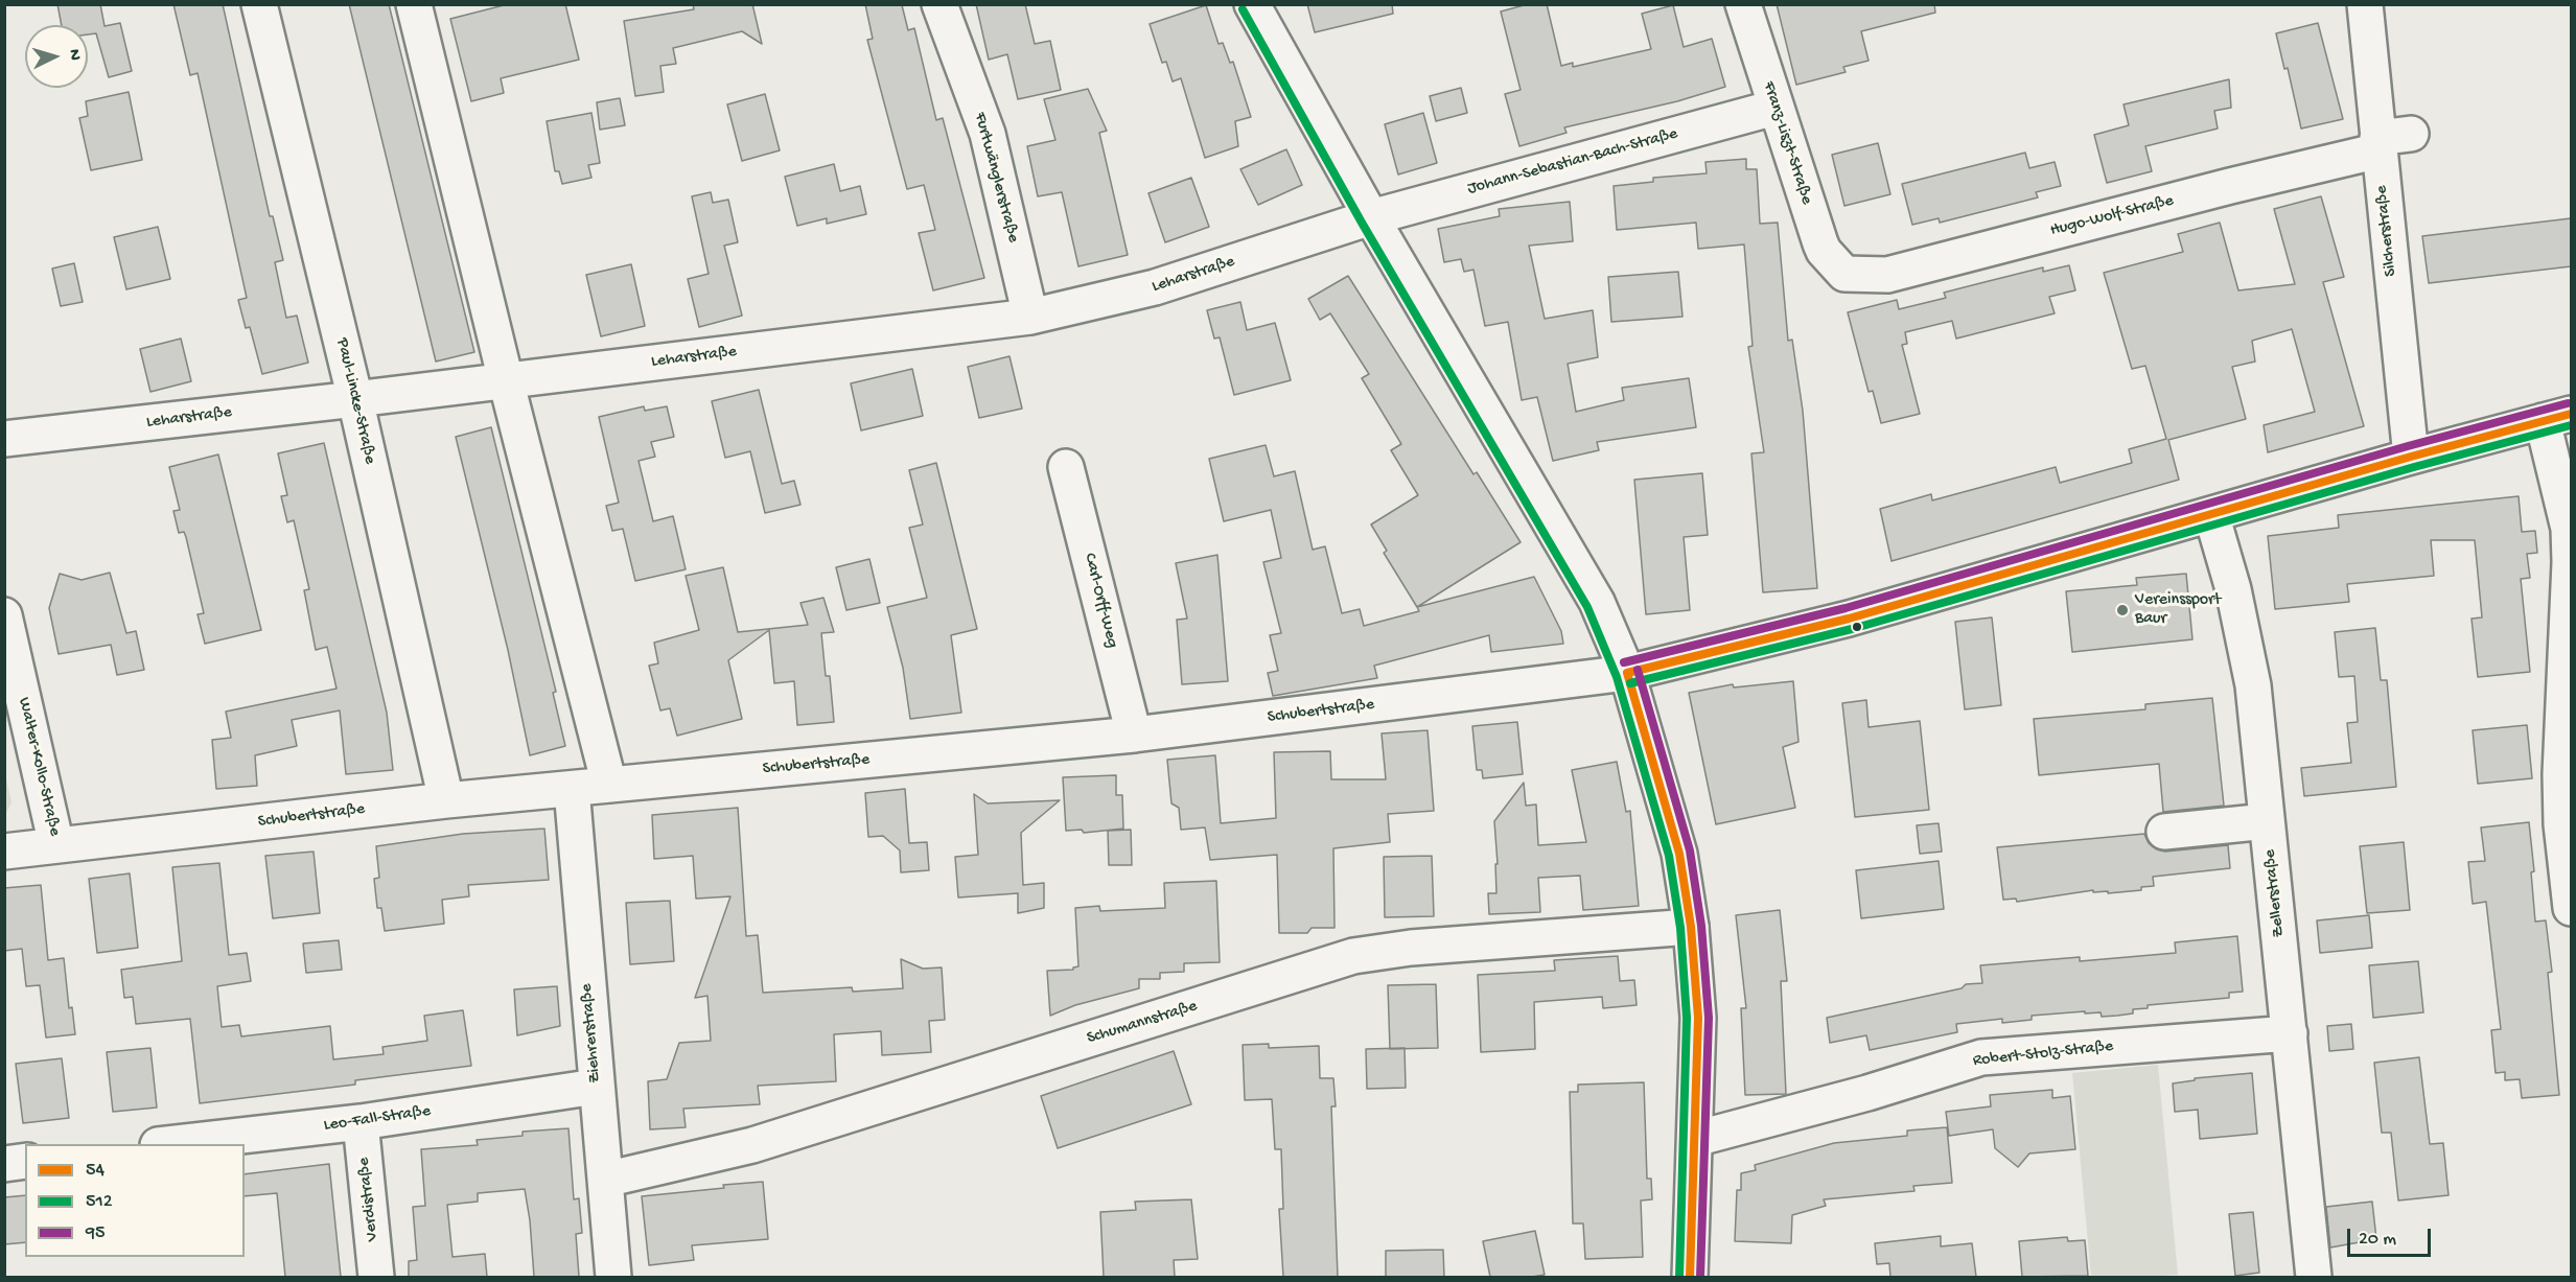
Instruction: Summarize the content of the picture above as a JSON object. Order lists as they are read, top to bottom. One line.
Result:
{"streets":{"street":["Franz-Liszt-Straße","Johann-Sebastian-Bach-Straße","Furtwänglerstraße","Hugo-Wolf-Straße","Silcherstraße","Leharstraße","Paul-Lincke-Straße","Carl-Orff-Weg","Schubertstraße","Walter-Kollo-Straße","Zellerstraße","Schumannstraße","Ziehrerstraße","Robert-Stolz-Straße","Leo-Fall-Straße","Verdistraße"]},"crossings":[["Franz-Liszt-Straße","Johann-Sebastian-Bach-Straße"],["Franz-Liszt-Straße","Hugo-Wolf-Straße"],["Johann-Sebastian-Bach-Straße","Leharstraße"],["Furtwänglerstraße","Leharstraße"],["Hugo-Wolf-Straße","Silcherstraße"],["Silcherstraße","Schubertstraße"],["Leharstraße","Paul-Lincke-Straße"],["Paul-Lincke-Straße","Schubertstraße"],["Carl-Orff-Weg","Schubertstraße"],["Schubertstraße","Walter-Kollo-Straße"],["Schubertstraße","Zellerstraße"],["Schubertstraße","Ziehrerstraße"],["Zellerstraße","Robert-Stolz-Straße"],["Schumannstraße","Ziehrerstraße"],["Ziehrerstraße","Leo-Fall-Straße"],["Leo-Fall-Straße","Verdistraße"]],"places":["Vereinssport Baur"],"lines":["transit line 512","transit line 95","transit line 54"],"legend":["54","512","95"],"scale_bar":"20 m","north":"right"}
